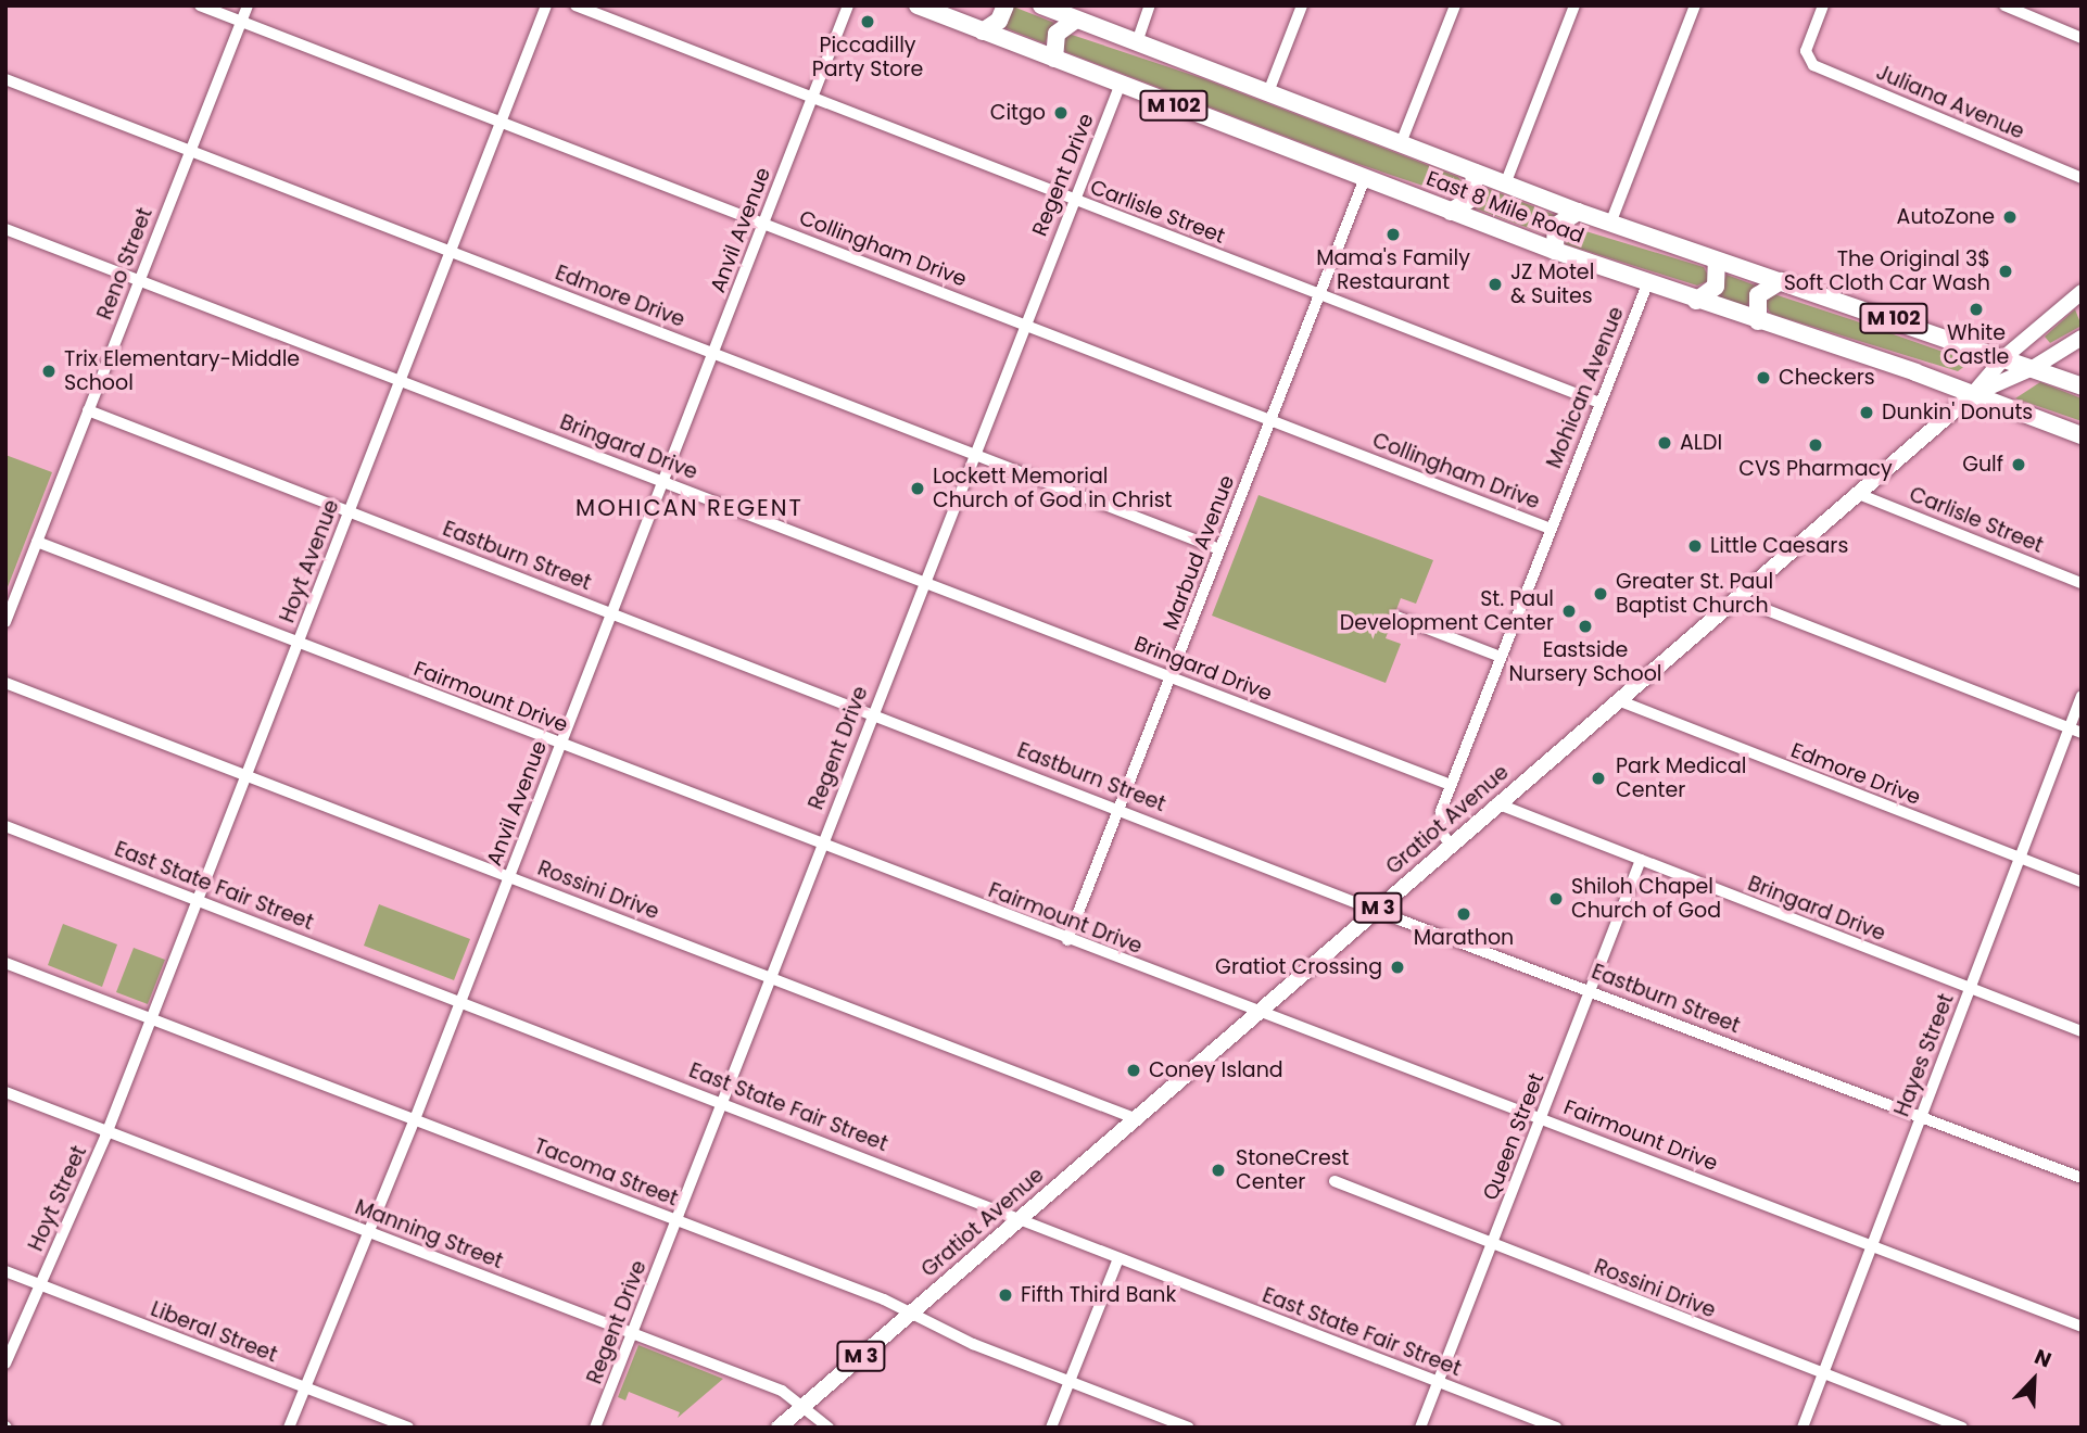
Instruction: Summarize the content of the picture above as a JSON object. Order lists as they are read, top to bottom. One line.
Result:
{"streets":{"highway":["M 102","East 8 Mile Road"],"main road":["Gratiot Avenue","M 3"],"street":["Juliana Avenue","Regent Drive","Carlisle Street","Anvil Avenue","Collingham Drive","Reno Street","Edmore Drive","Mohican Avenue","Bringard Drive","Marbud Avenue","Eastburn Street","Hoyt Avenue","Fairmount Drive","East State Fair Street","Rossini Drive","Hayes Street","Queen Street","Tacoma Street","Hoyt Street","Manning Street","Liberal Street"]},"crossings":[["Regent Drive","East 8 Mile Road"],["Regent Drive","Carlisle Street"],["Regent Drive","Collingham Drive"],["Regent Drive","Edmore Drive"],["Regent Drive","Bringard Drive"],["Regent Drive","Eastburn Street"],["Regent Drive","Fairmount Drive"],["Regent Drive","East State Fair Street"],["Regent Drive","Rossini Drive"],["Regent Drive","Tacoma Street"],["Regent Drive","Manning Street"],["East 8 Mile Road","Mohican Avenue"],["East 8 Mile Road","Marbud Avenue"],["East 8 Mile Road","Gratiot Avenue"],["Carlisle Street","Anvil Avenue"],["Carlisle Street","Mohican Avenue"],["Carlisle Street","Marbud Avenue"],["Carlisle Street","Gratiot Avenue"],["Anvil Avenue","Collingham Drive"],["Anvil Avenue","Edmore Drive"],["Anvil Avenue","Bringard Drive"],["Anvil Avenue","Eastburn Street"],["Anvil Avenue","Fairmount Drive"],["Anvil Avenue","East State Fair Street"],["Anvil Avenue","Rossini Drive"],["Anvil Avenue","Tacoma Street"],["Anvil Avenue","Manning Street"],["Anvil Avenue","Liberal Street"],["Collingham Drive","Reno Street"],["Collingham Drive","Mohican Avenue"],["Collingham Drive","Marbud Avenue"],["Collingham Drive","Hoyt Avenue"],["Reno Street","Edmore Drive"],["Reno Street","Bringard Drive"],["Reno Street","Eastburn Street"],["Reno Street","Fairmount Drive"],["Edmore Drive","Marbud Avenue"],["Edmore Drive","Hoyt Avenue"],["Edmore Drive","Gratiot Avenue"],["Edmore Drive","Hayes Street"],["Mohican Avenue","Bringard Drive"],["Mohican Avenue","Gratiot Avenue"],["Bringard Drive","Marbud Avenue"],["Bringard Drive","Hoyt Avenue"],["Bringard Drive","Gratiot Avenue"],["Bringard Drive","Hayes Street"],["Bringard Drive","Queen Street"],["Marbud Avenue","Eastburn Street"],["Marbud Avenue","Fairmount Drive"],["Eastburn Street","Hoyt Avenue"],["Eastburn Street","Gratiot Avenue"],["Eastburn Street","Hayes Street"],["Eastburn Street","Queen Street"],["Hoyt Avenue","Fairmount Drive"],["Hoyt Avenue","East State Fair Street"],["Hoyt Avenue","Rossini Drive"],["Hoyt Avenue","Tacoma Street"],["Hoyt Avenue","Hoyt Street"],["Hoyt Avenue","Manning Street"],["Fairmount Drive","Gratiot Avenue"],["Fairmount Drive","Hayes Street"],["Fairmount Drive","Queen Street"],["Gratiot Avenue","East State Fair Street"],["Gratiot Avenue","Rossini Drive"],["Gratiot Avenue","Tacoma Street"],["Gratiot Avenue","Manning Street"],["East State Fair Street","Queen Street"],["Rossini Drive","Hayes Street"],["Rossini Drive","Queen Street"],["Hoyt Street","Manning Street"],["Hoyt Street","Liberal Street"]],"districts":["MOHICAN REGENT"],"places":["Piccadilly Party Store","Citgo","AutoZone","Mama's Family Restaurant","The Original 3$ Soft Cloth Car Wash","JZ Motel & Suites","White Castle","Trix Elementary-Middle School","Checkers","Dunkin' Donuts","ALDI","CVS Pharmacy","Gulf","Lockett Memorial Church of God in Christ","Little Caesars","Greater St. Paul Baptist Church","St. Paul Development Center","Eastside Nursery School","Park Medical Center","Shiloh Chapel Church of God","Marathon","Gratiot Crossing","Coney Island","StoneCrest Center","Fifth Third Bank"],"north":"top right"}
